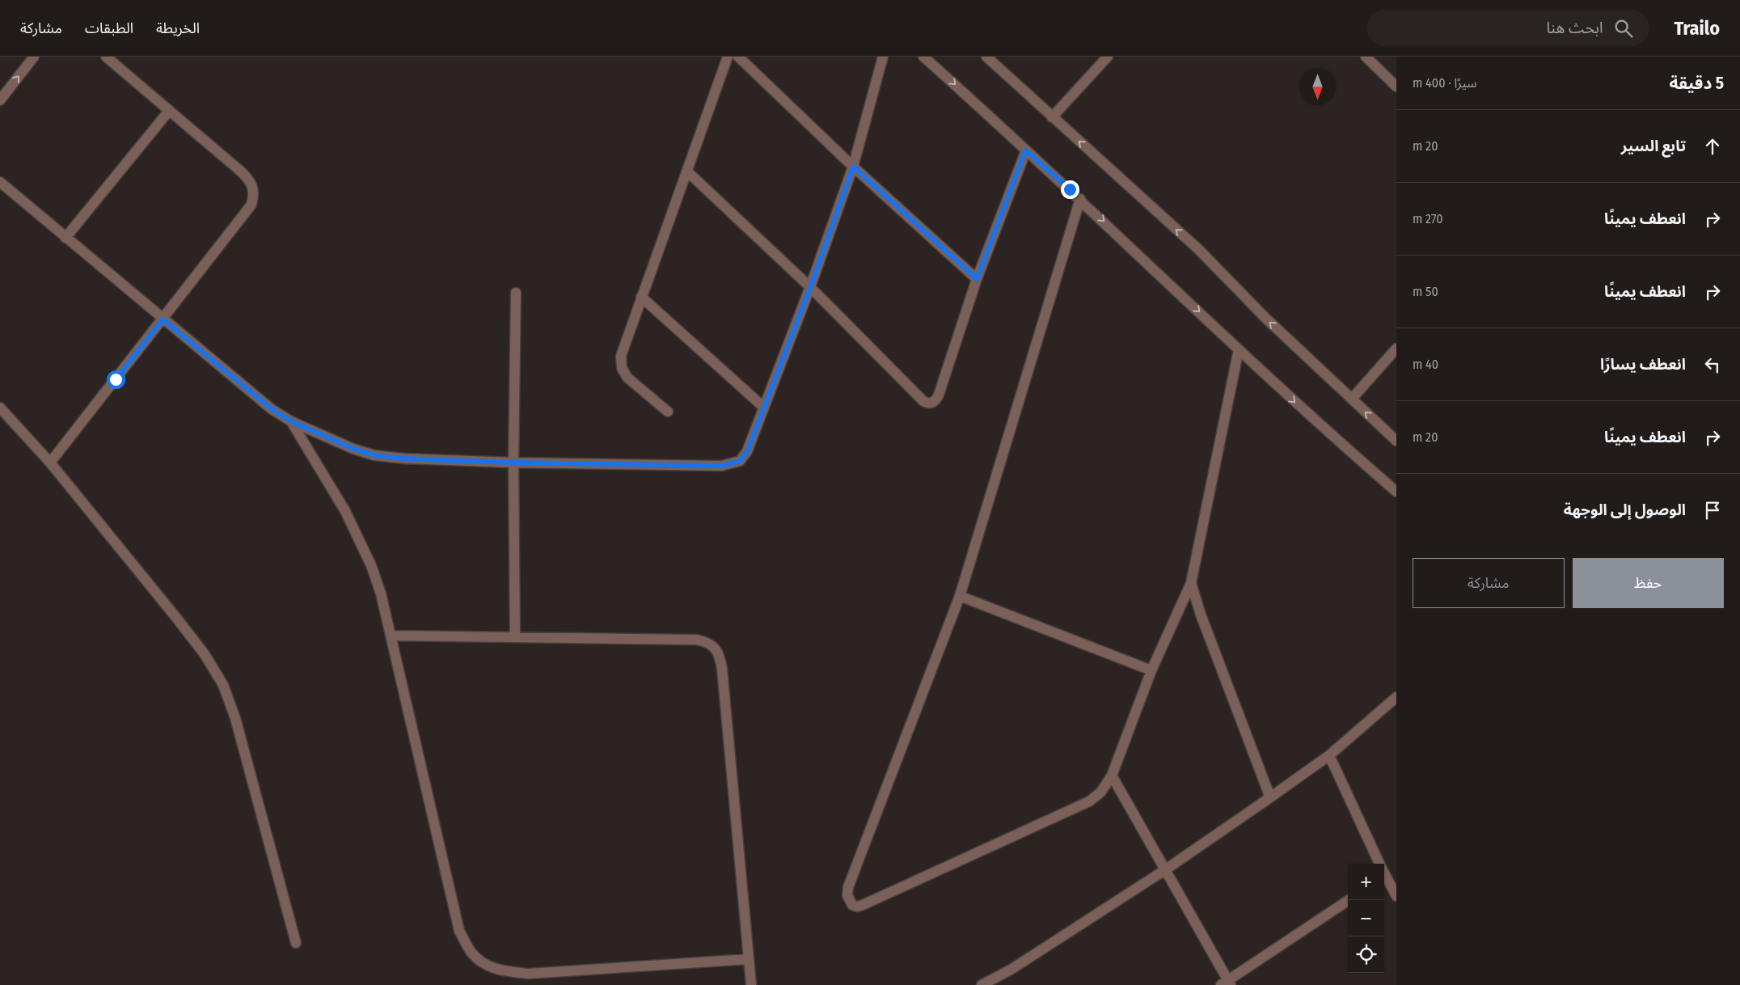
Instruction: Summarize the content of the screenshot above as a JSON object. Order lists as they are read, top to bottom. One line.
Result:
{"north":"bottom","page":{"header":"Trailo","search":"ابحث هنا","nav":["الخريطة","الطبقات","مشاركة"],"heading":["5 دقيقة","سيرًا · 400 m"],"list":[["تابع السير","20 m"],["انعطف يمينًا","270 m"],["انعطف يمينًا","50 m"],["انعطف يسارًا","40 m"],["انعطف يمينًا","20 m"],"الوصول إلى الوجهة"],"buttons":["حفظ","مشاركة"],"map_buttons":["+","−"]}}
